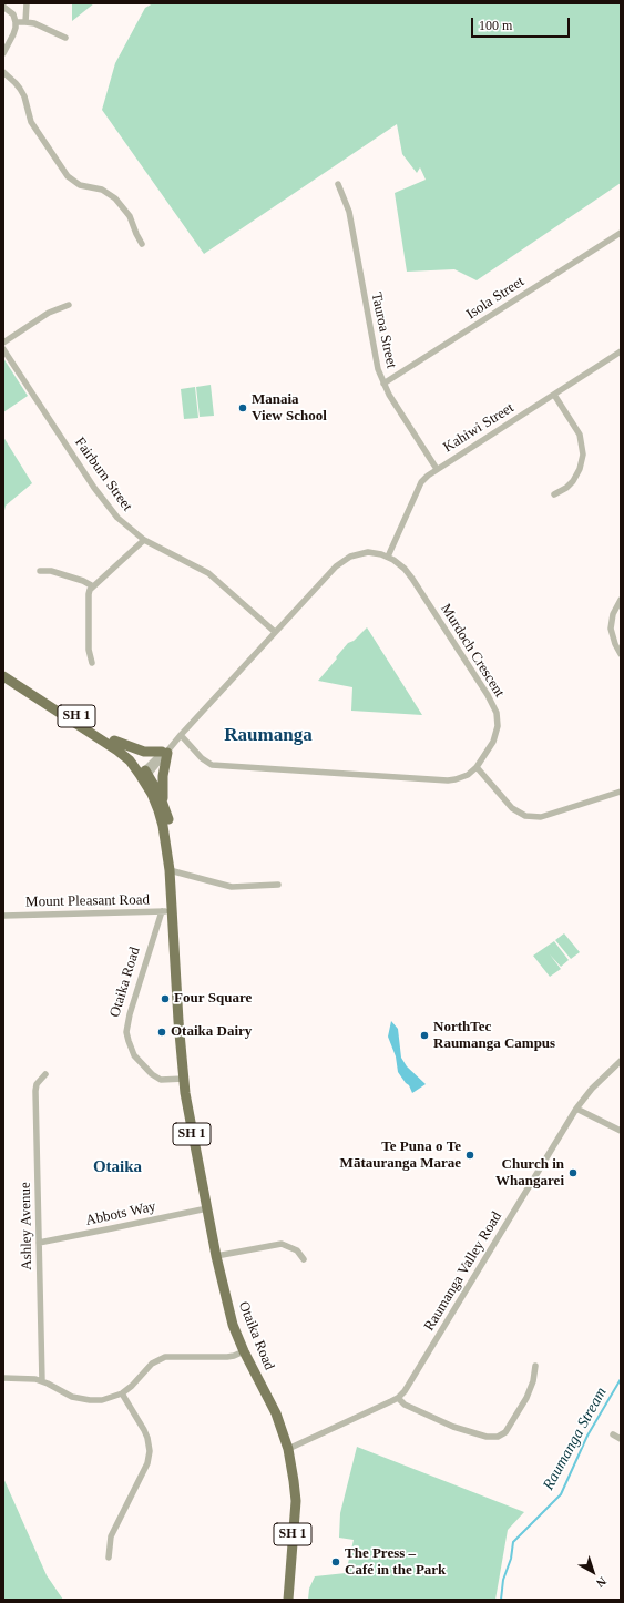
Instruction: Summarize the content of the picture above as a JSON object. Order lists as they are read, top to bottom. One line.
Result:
{"streets":{"highway":["SH 1","Otaika Road"],"street":["Isola Street","Tauroa Street","Kahiwi Street","Fairburn Street","Murdoch Crescent","Mount Pleasant Road","Abbots Way","Ashley Avenue","Raumanga Valley Road"]},"crossings":[["Isola Street","Tauroa Street"],["Tauroa Street","Kahiwi Street"],["Kahiwi Street","Murdoch Crescent"],["Fairburn Street","Murdoch Crescent"],["Murdoch Crescent","Otaika Road"],["Mount Pleasant Road","Otaika Road"],["Otaika Road","Abbots Way"],["Otaika Road","Raumanga Valley Road"],["Abbots Way","Ashley Avenue"]],"districts":["Raumanga","Otaika"],"water":["Raumanga Stream"],"places":["Manaia View School","Four Square","Otaika Dairy","NorthTec Raumanga Campus","Te Puna o Te Mātauranga Marae","Church in Whangarei","The Press – Café in the Park"],"scale_bar":"100 m","north":"bottom right"}
